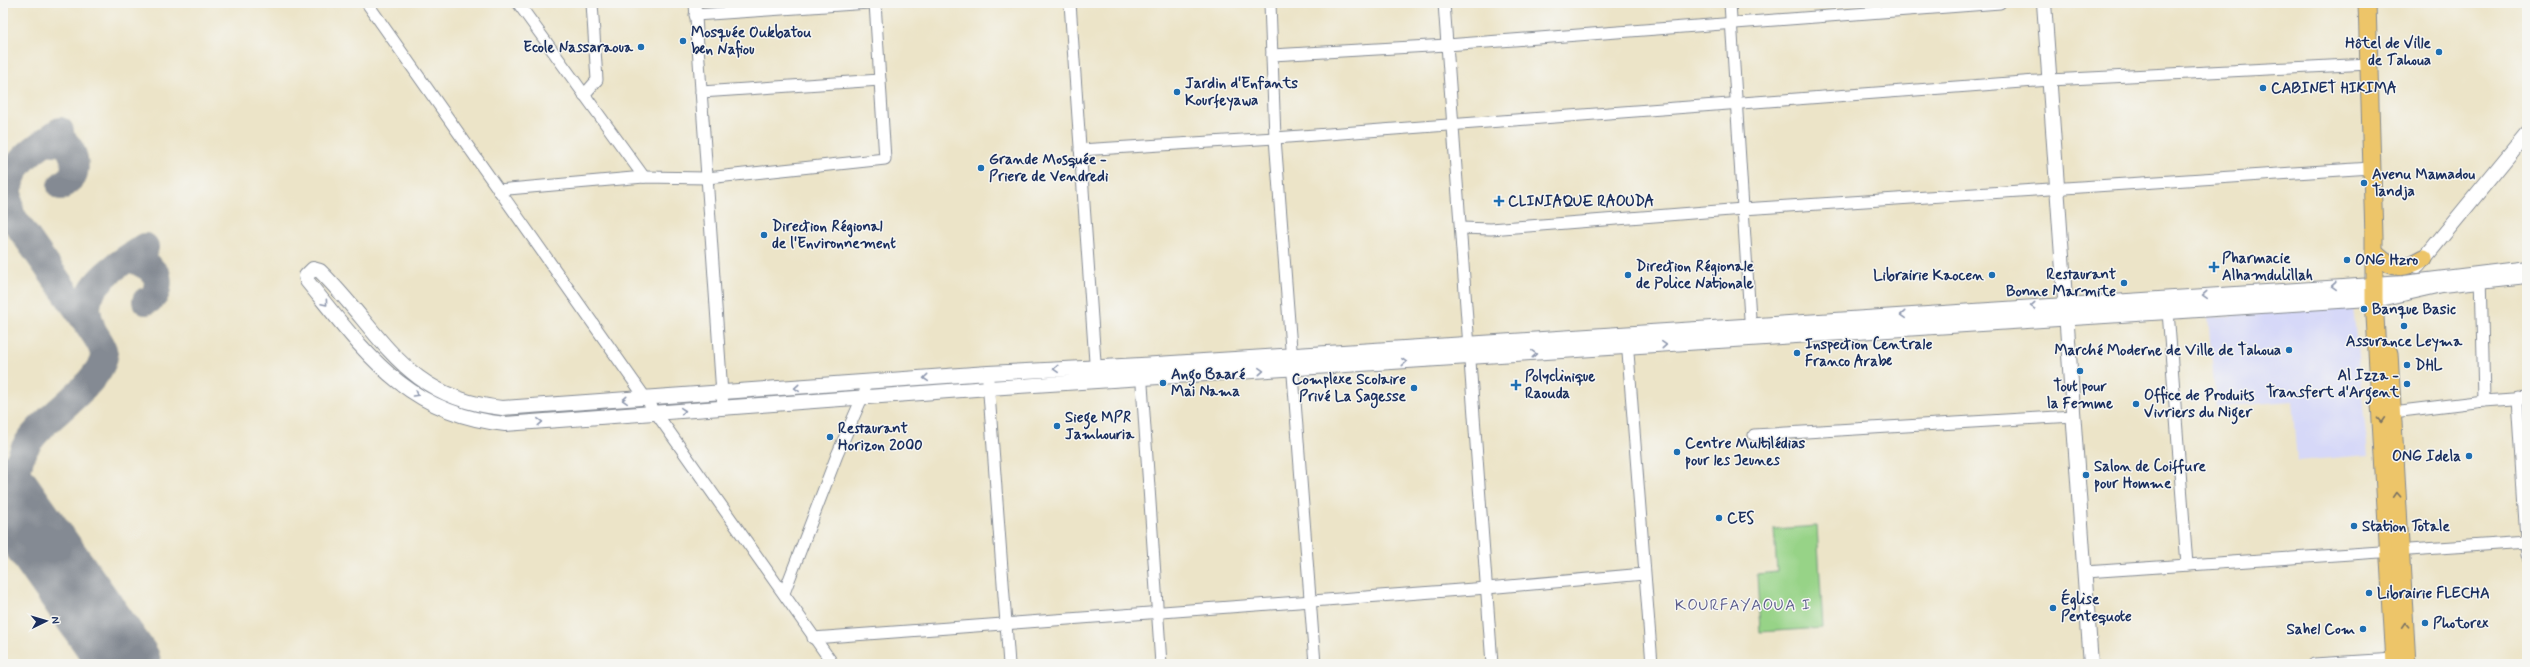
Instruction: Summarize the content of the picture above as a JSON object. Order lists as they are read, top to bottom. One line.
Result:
{"districts":["KOURFAYAOUA I"],"places":{"other":["Mosquée Oukbatou ben Nafiou","Ecole Nassaraoua","Hôtel de Ville de Tahoua","CABINET HIKIMA","Jardin d'Enfants Kourfeyawa","Grande Mosquée - Priere de Vendredi","Avenu Mamadou Tandja","Direction Régional de l'Environnement","ONG Hzro","Direction Régionale de Police Nationale","Librairie Kaocen","Restaurant Bonne Marmite","Banque Basic","Assurance Leyma","Marché Moderne de Ville de Tahoua","Inspection Centrale Franco Arabe","DHL","Tout pour la Femme","Ango Baaré Mai Nama","Al Izza - Transfert d'Argent","Complexe Scolaire Privé La Sagesse","Office de Produits Vivriers du Niger","Siege MPR Jamhouria","Restaurant Horizon 2000","Centre Multilédias pour les Jeunes","ONG Idela","Salon de Coiffure pour Homme","CES","Station Totale","Librairie FLECHA","Église Pentequote","Photorex","Sahel Com"],"health":["CLINIAQUE RAOUDA","Pharmacie Alhamdulillah","Polyclinique Raouda"]},"north":"right"}
